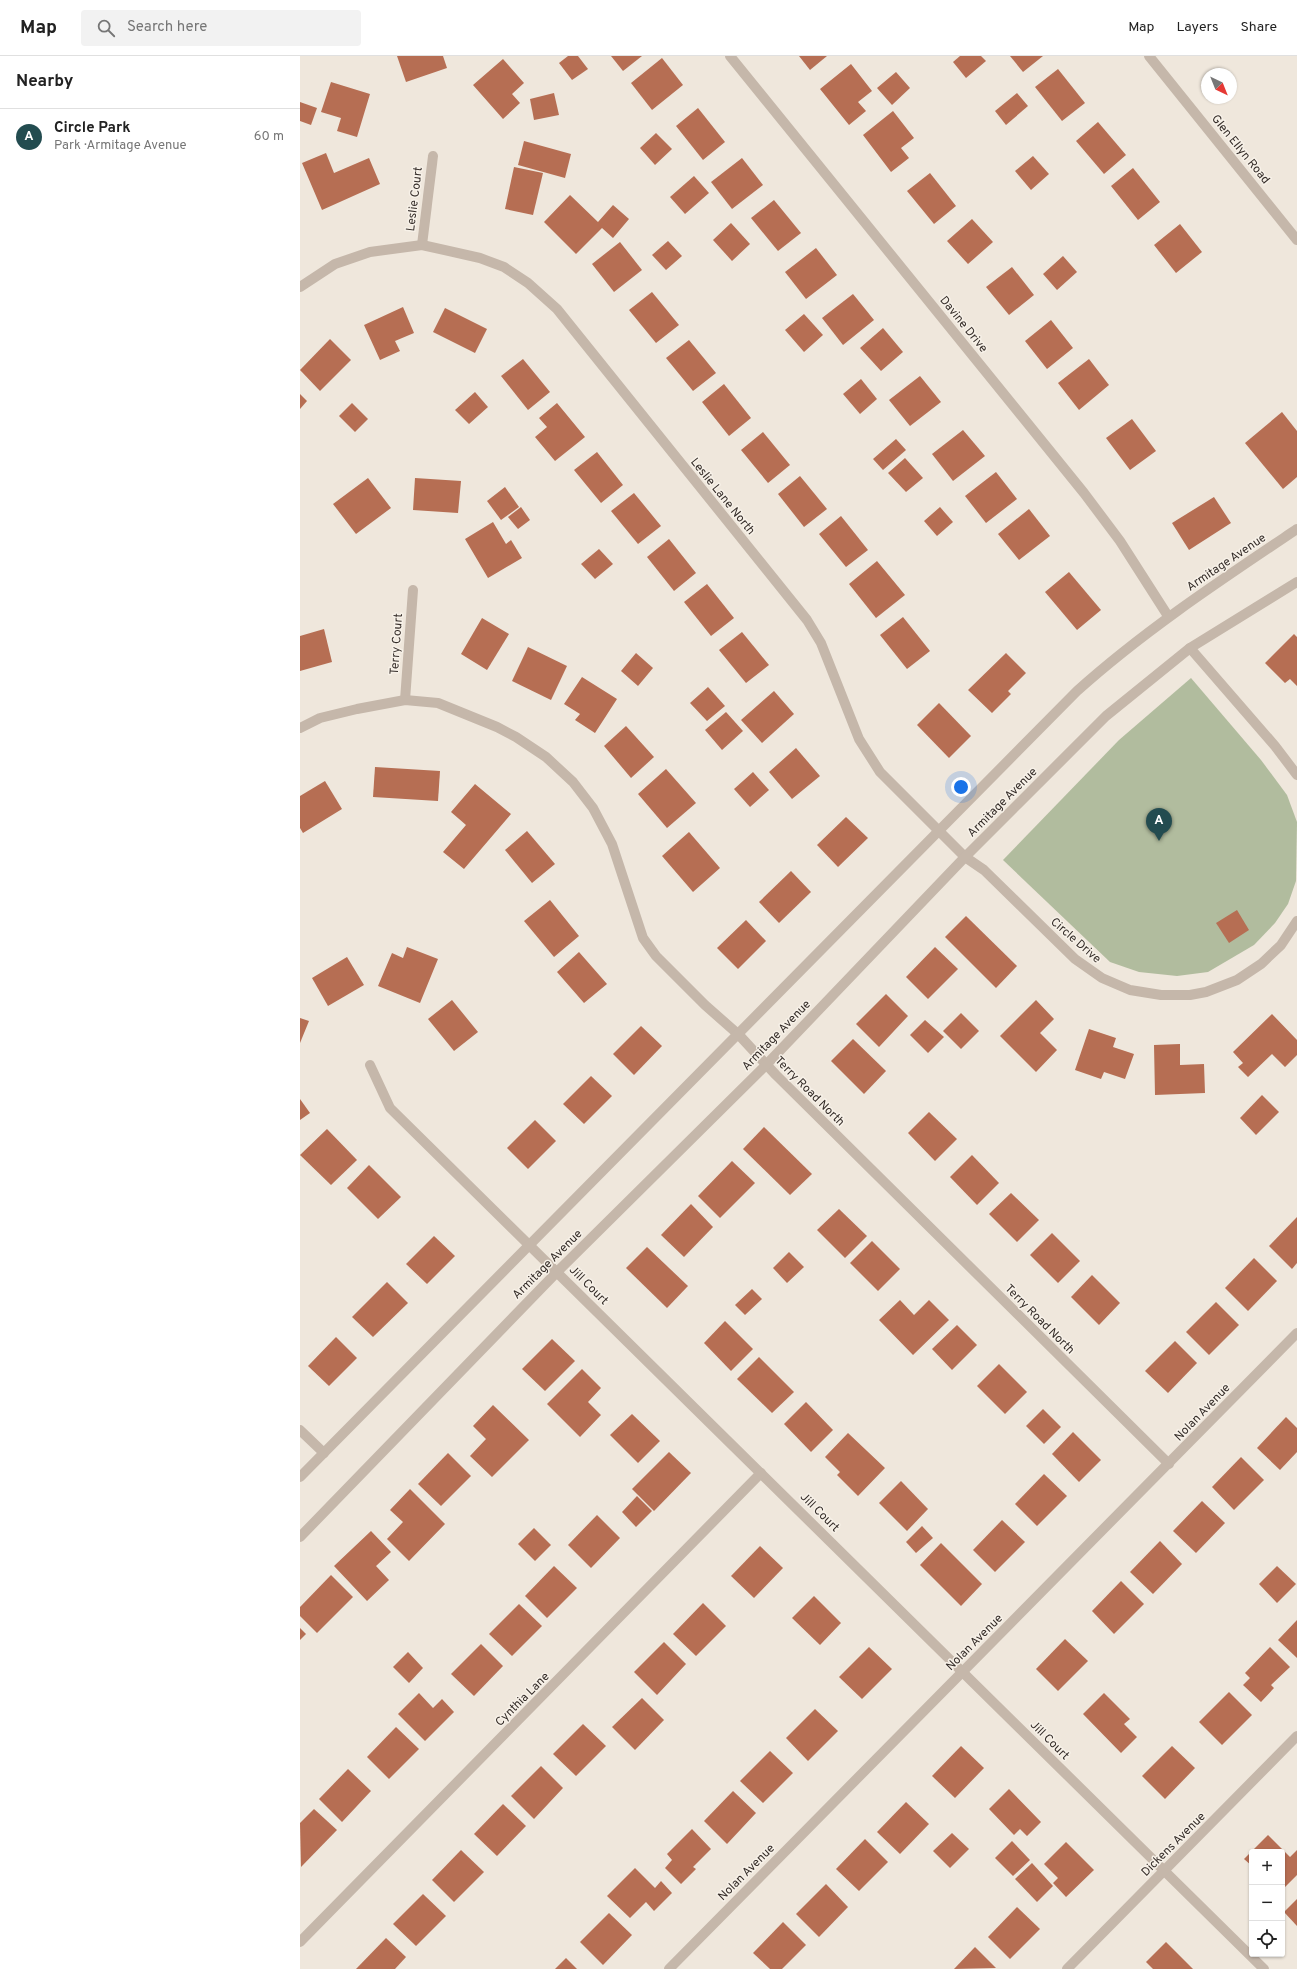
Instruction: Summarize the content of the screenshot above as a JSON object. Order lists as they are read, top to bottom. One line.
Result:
{"streets":{"street":["Glen Ellyn Road","Leslie Court","Davine Drive","Leslie Lane North","Armitage Avenue","Terry Court","Circle Drive","Terry Road North","Jill Court","Nolan Avenue","Cynthia Lane","Dickens Avenue"]},"crossings":[["Leslie Court","Leslie Lane North"],["Davine Drive","Armitage Avenue"],["Leslie Lane North","Armitage Avenue"],["Leslie Lane North","Circle Drive"],["Armitage Avenue","Circle Drive"],["Armitage Avenue","Terry Road North"],["Armitage Avenue","Jill Court"],["Terry Court","Terry Road North"],["Terry Road North","Nolan Avenue"],["Jill Court","Nolan Avenue"],["Jill Court","Cynthia Lane"],["Jill Court","Dickens Avenue"]],"north":"bottom right","page":{"header":"Map","search":"Search here","nav":["Map","Layers","Share"],"heading":"Nearby","list":[{"mark":"A","name":"Circle Park","note":"Park · Armitage Avenue","value":"60 m"}],"pins":"A","map_buttons":["+","−"]}}
